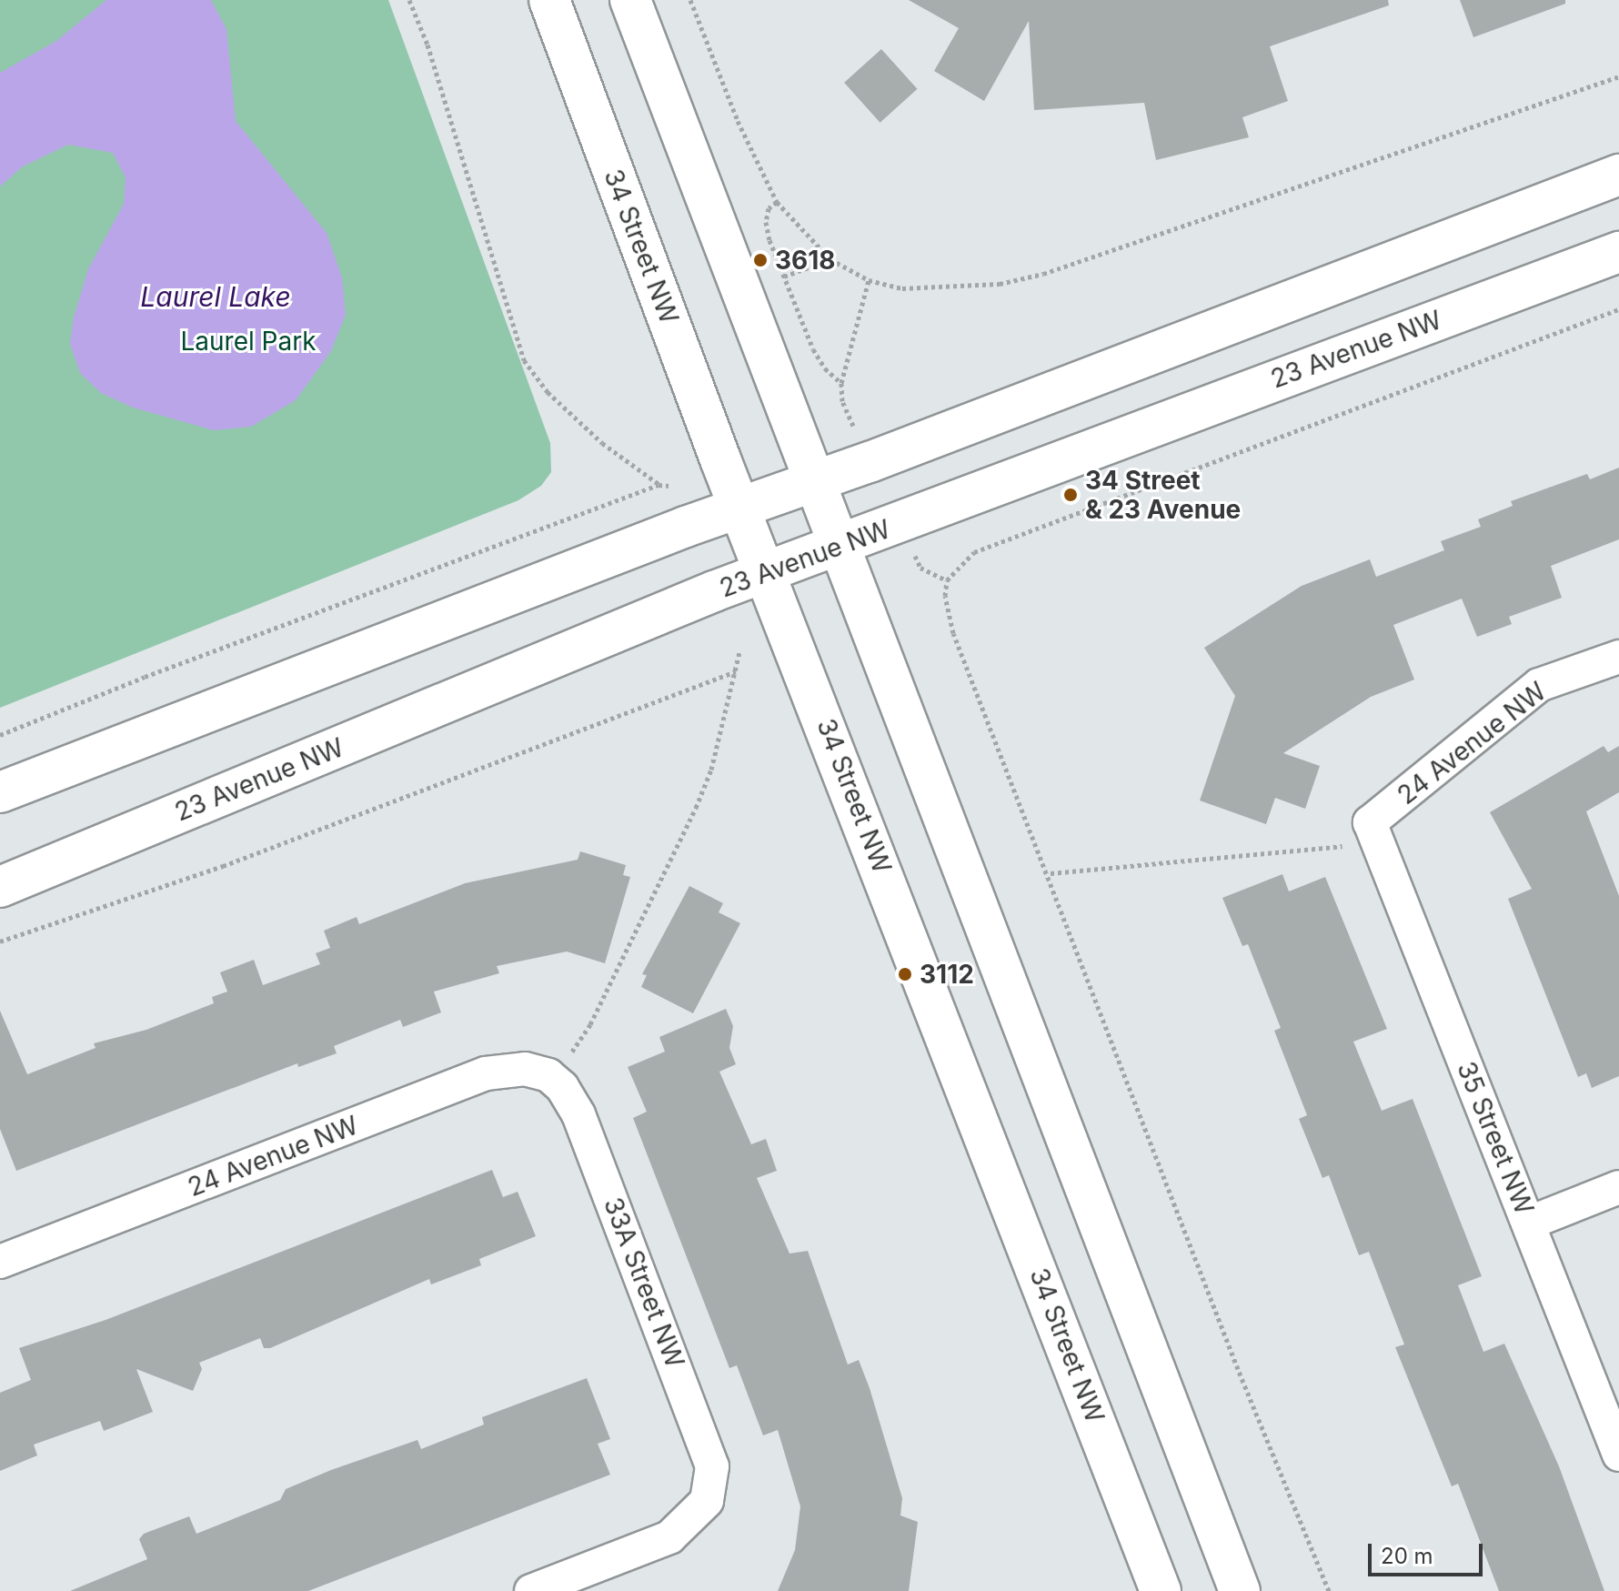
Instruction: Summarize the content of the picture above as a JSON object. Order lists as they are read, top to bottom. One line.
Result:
{"streets":{"main road":["34 Street NW","23 Avenue NW"],"street":["24 Avenue NW","35 Street NW","33A Street NW"]},"crossings":[["34 Street NW","23 Avenue NW"],["24 Avenue NW","35 Street NW"],["24 Avenue NW","33A Street NW"]],"water":["Laurel Lake"],"parks":["Laurel Park"],"places":["3618","34 Street & 23 Avenue","3112"],"scale_bar":"20 m"}
